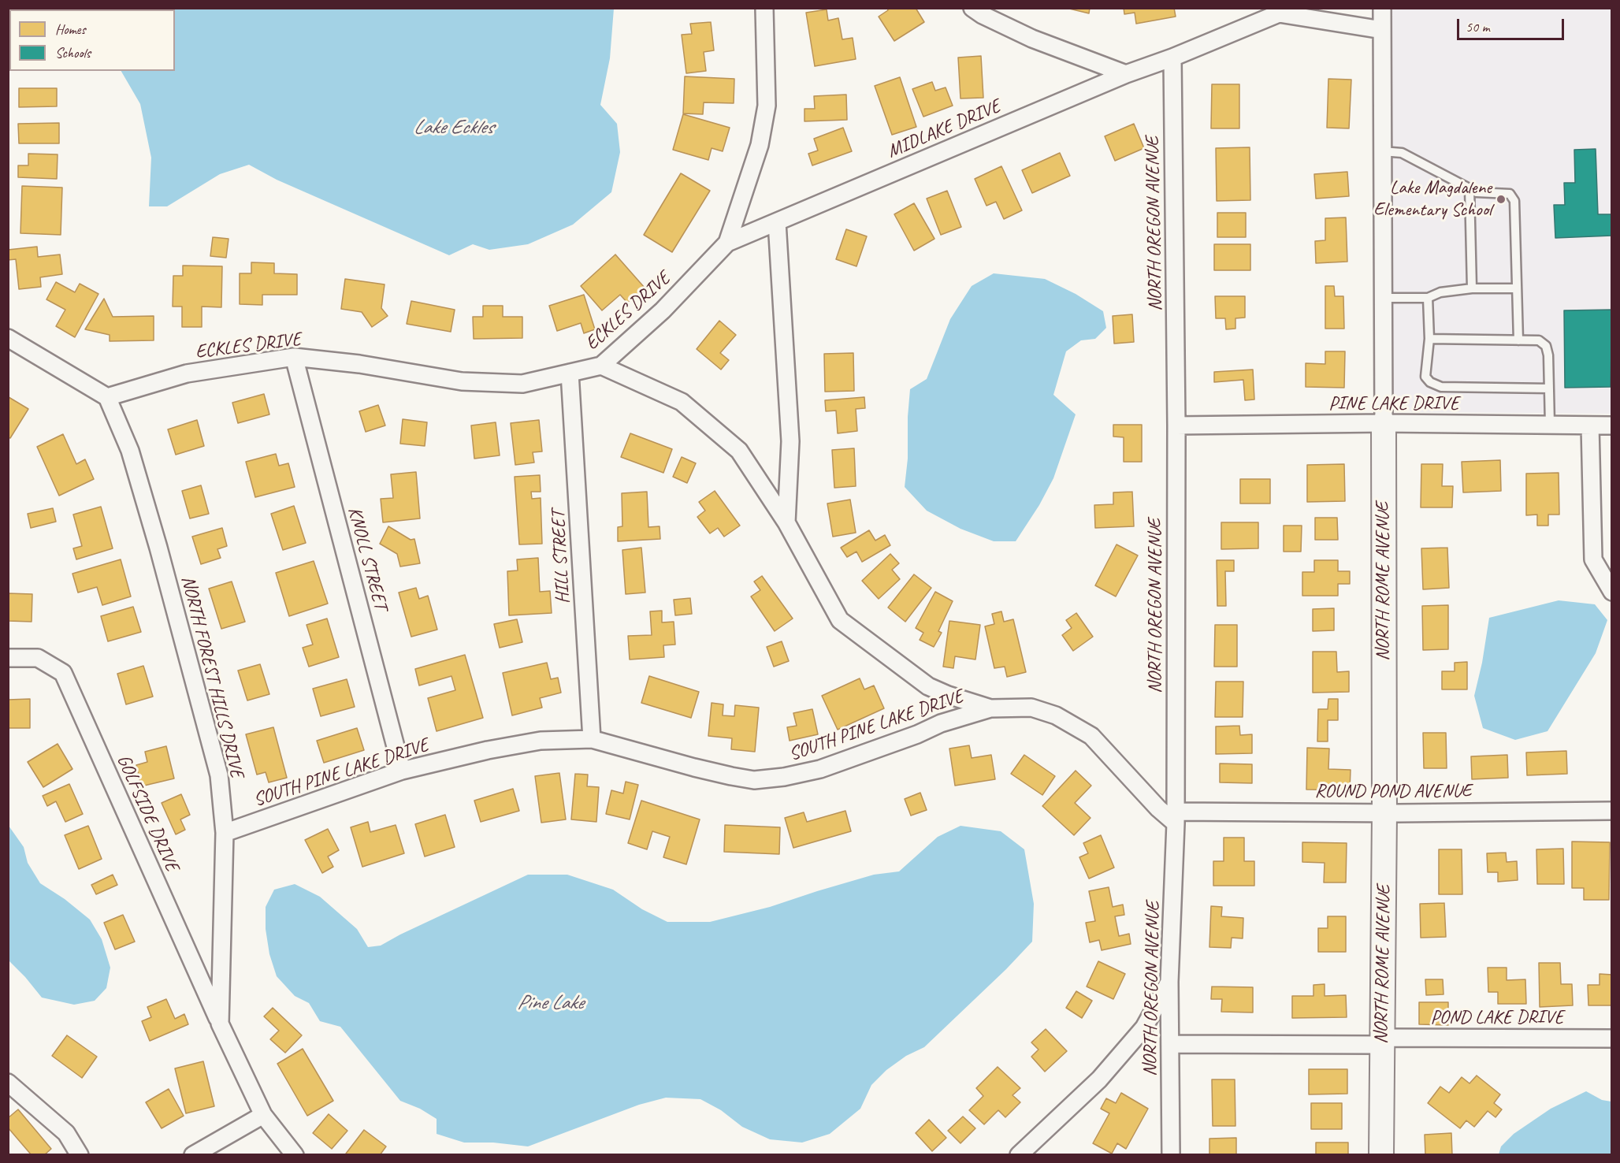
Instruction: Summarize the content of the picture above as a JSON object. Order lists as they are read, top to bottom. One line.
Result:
{"streets":{"street":["MIDLAKE DRIVE","NORTH OREGON AVENUE","ECKLES DRIVE","PINE LAKE DRIVE","HILL STREET","KNOLL STREET","NORTH ROME AVENUE","NORTH FOREST HILLS DRIVE","SOUTH PINE LAKE DRIVE","ROUND POND AVENUE","GOLFSIDE DRIVE","POND LAKE DRIVE"]},"crossings":[["MIDLAKE DRIVE","ECKLES DRIVE"],["NORTH OREGON AVENUE","PINE LAKE DRIVE"],["NORTH OREGON AVENUE","SOUTH PINE LAKE DRIVE"],["NORTH OREGON AVENUE","ROUND POND AVENUE"],["NORTH OREGON AVENUE","POND LAKE DRIVE"],["ECKLES DRIVE","HILL STREET"],["ECKLES DRIVE","KNOLL STREET"],["ECKLES DRIVE","NORTH FOREST HILLS DRIVE"],["PINE LAKE DRIVE","NORTH ROME AVENUE"],["HILL STREET","SOUTH PINE LAKE DRIVE"],["KNOLL STREET","SOUTH PINE LAKE DRIVE"],["NORTH ROME AVENUE","ROUND POND AVENUE"],["NORTH ROME AVENUE","POND LAKE DRIVE"],["NORTH FOREST HILLS DRIVE","SOUTH PINE LAKE DRIVE"],["NORTH FOREST HILLS DRIVE","GOLFSIDE DRIVE"],["SOUTH PINE LAKE DRIVE","ROUND POND AVENUE"]],"water":["Lake Eckles","Pine Lake"],"places":["Lake Magdalene Elementary School"],"legend":["Homes","Schools"],"scale_bar":"50 m"}
